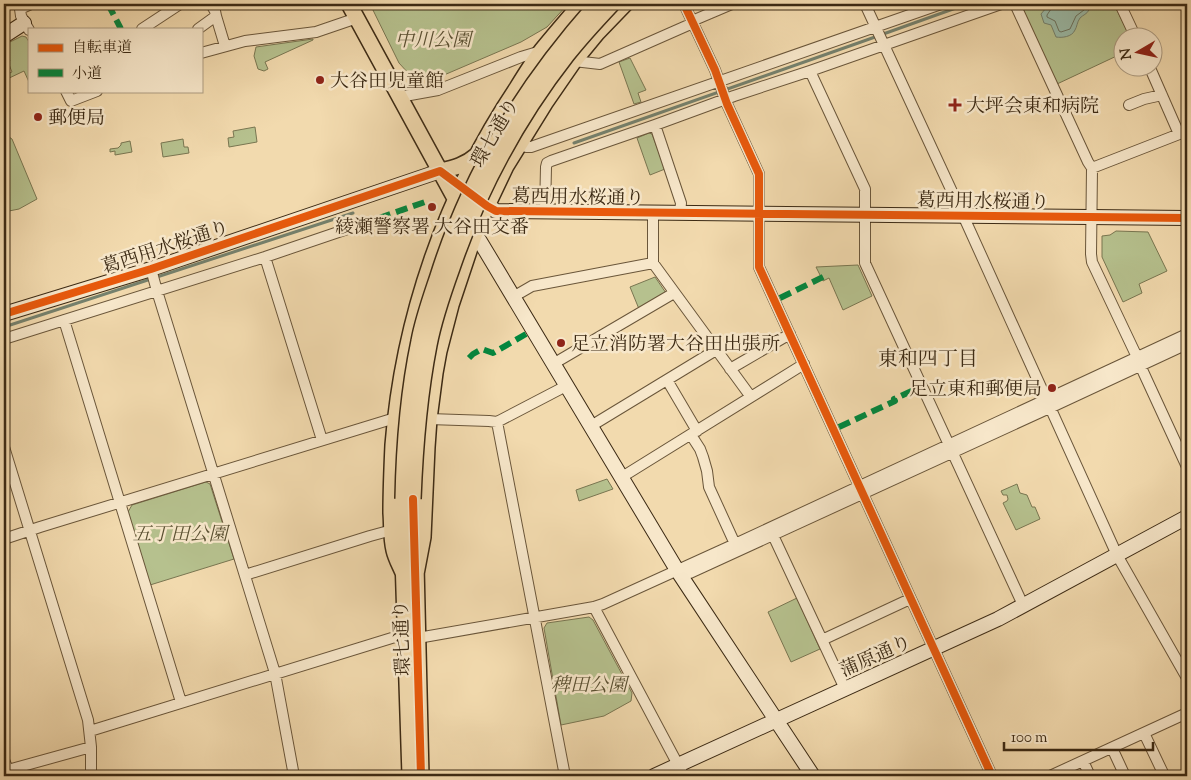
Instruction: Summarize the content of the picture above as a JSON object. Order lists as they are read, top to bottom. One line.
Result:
{"streets":{"main road":["環七通り"],"street":["葛西用水桜通り","蒲原通り"]},"districts":["東和四丁目"],"parks":["中川公園","五丁田公園","稗田公園"],"places":{"other":["大谷田児童館","郵便局","綾瀬警察署 大谷田交番","足立消防署大谷田出張所","足立東和郵便局"],"health":["大坪会東和病院"]},"legend":["自転車道","小道"],"scale_bar":"100 m","north":"left"}
